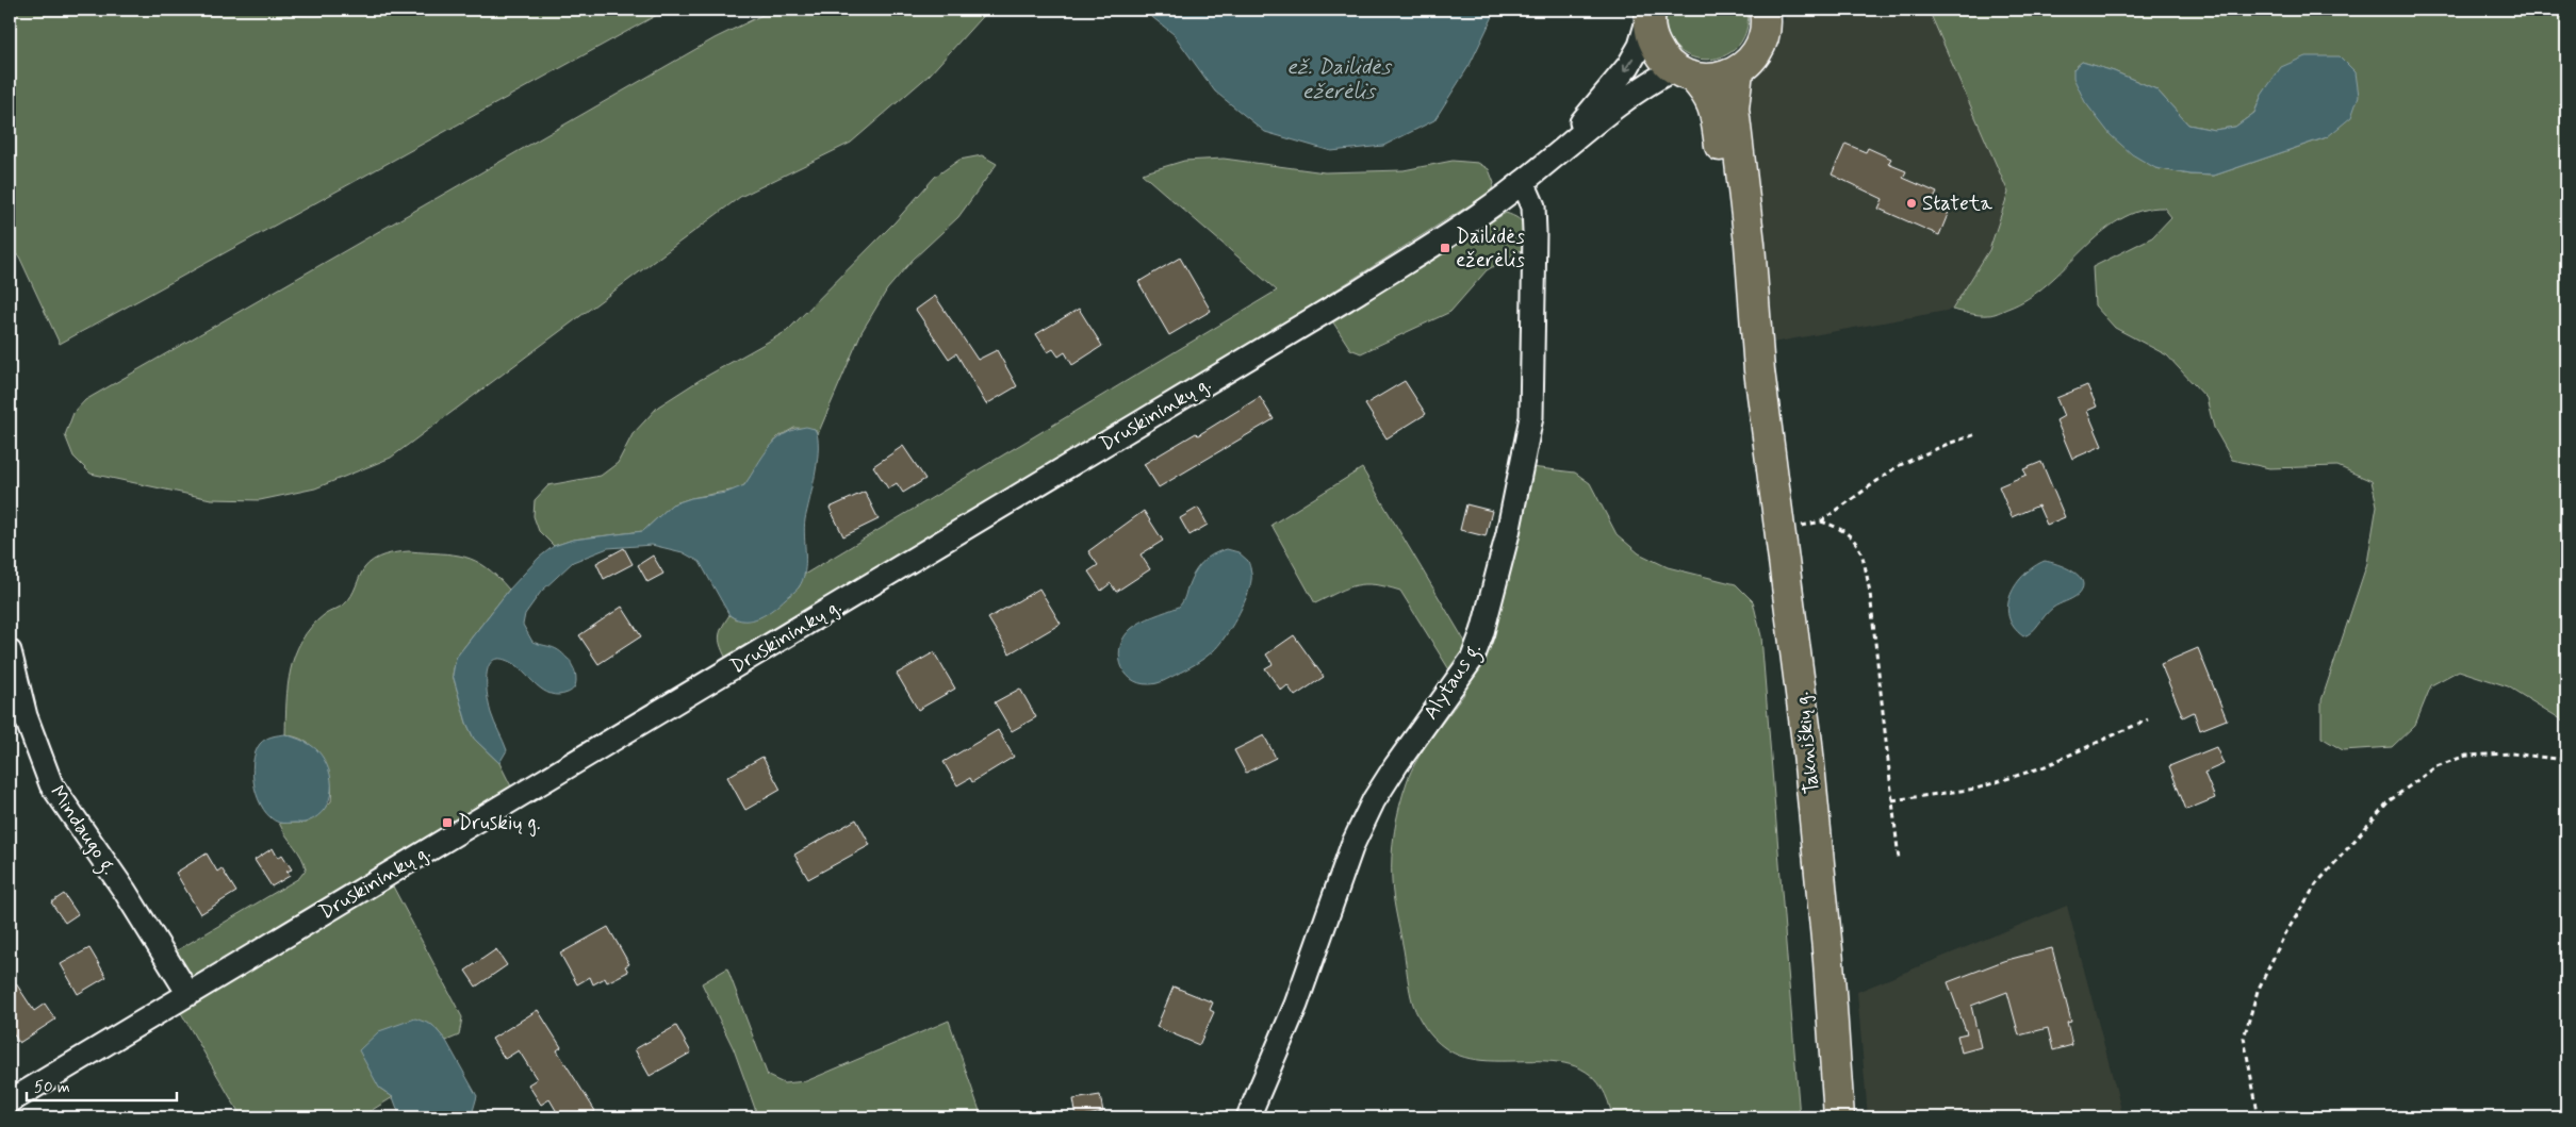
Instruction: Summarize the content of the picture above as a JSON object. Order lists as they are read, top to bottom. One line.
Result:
{"streets":{"main road":["Takniškių g."],"street":["Druskininkų g.","Alytaus g.","Mindaugo g."]},"crossings":[["Druskininkų g.","Alytaus g."],["Druskininkų g.","Mindaugo g."]],"water":["ež. Dailidės ežerėlis"],"places":{"other":["Stateta"],"transit":["Dailidės ežerėlis","Druskių g."]},"scale_bar":"50 m"}
